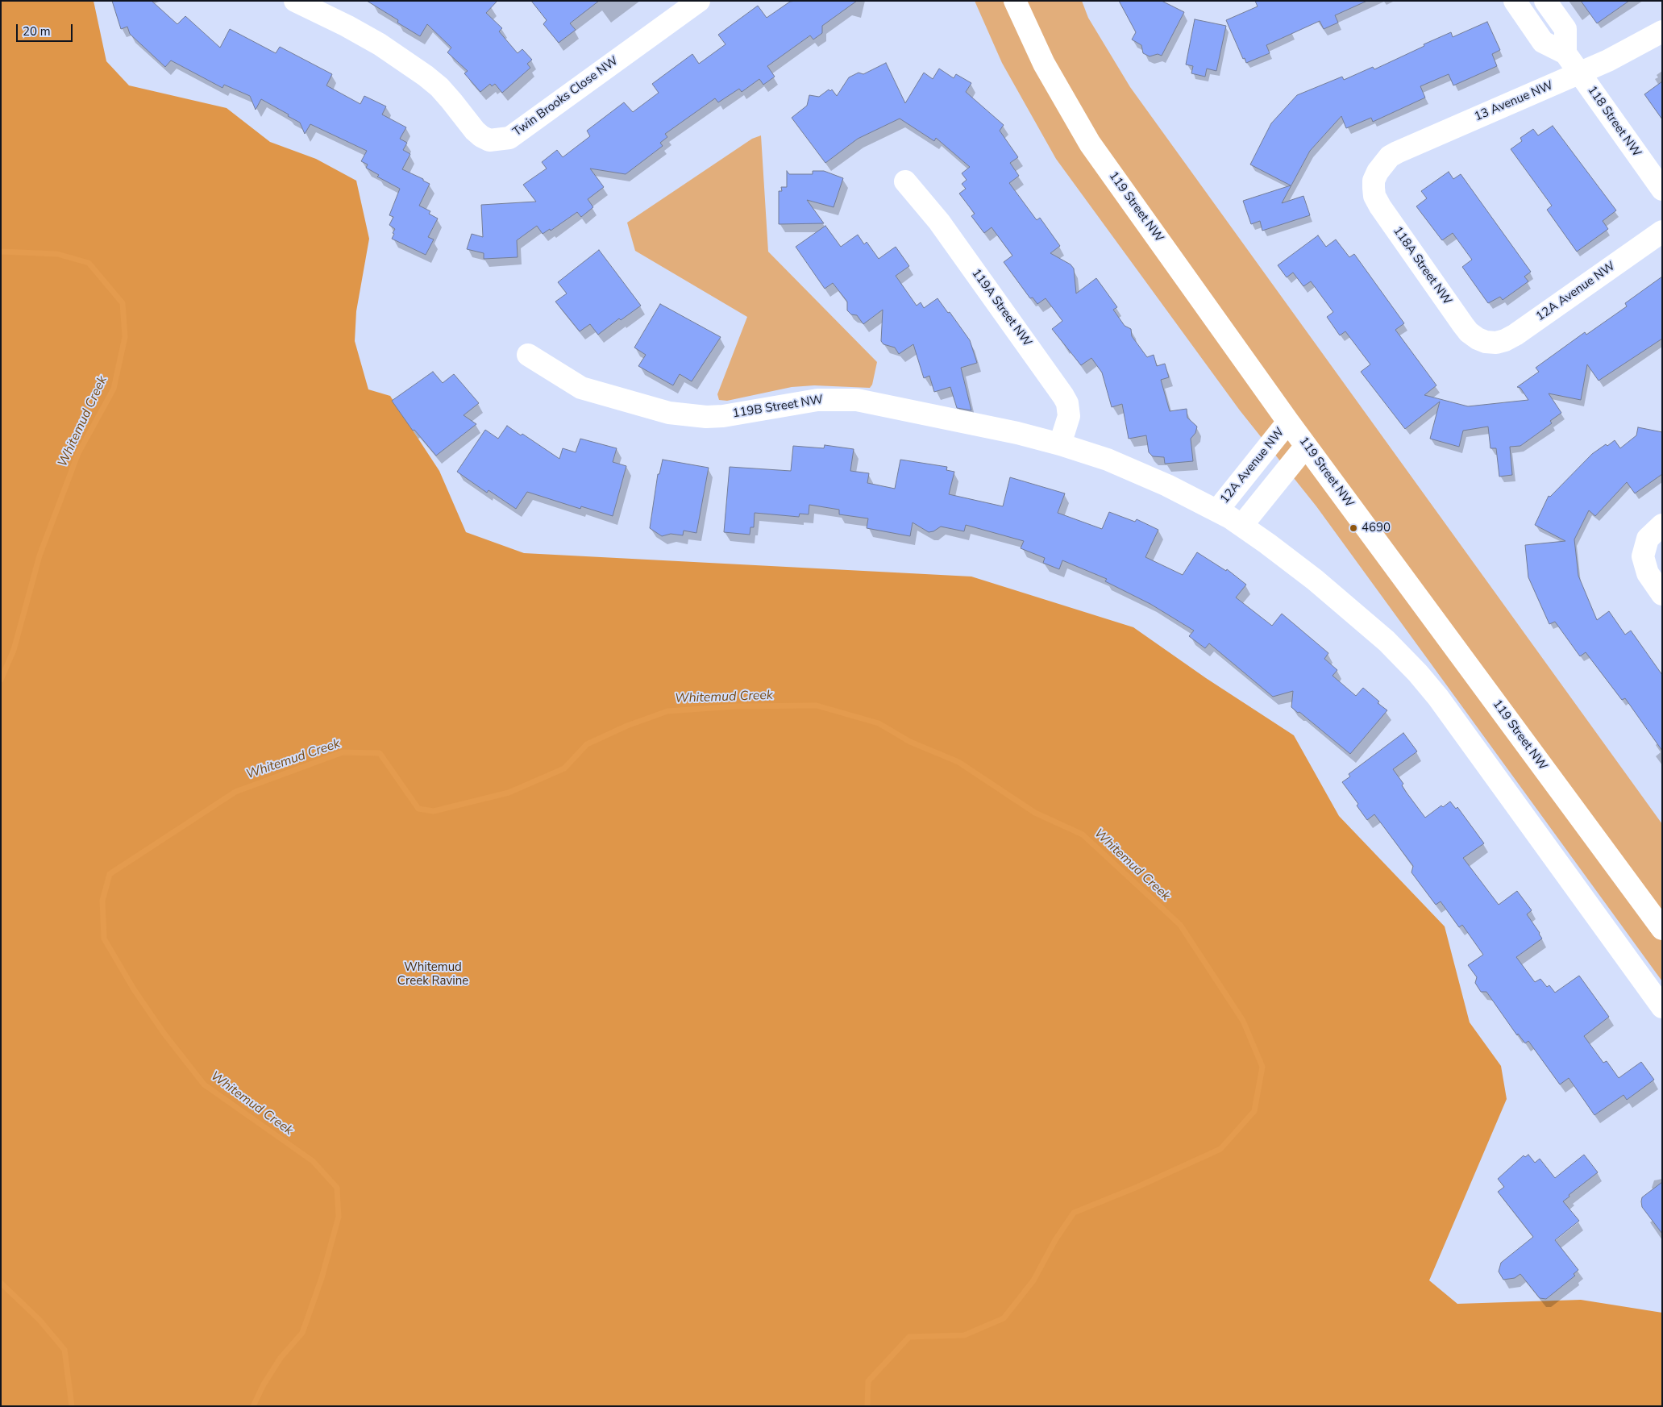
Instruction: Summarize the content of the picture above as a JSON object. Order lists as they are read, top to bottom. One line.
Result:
{"streets":{"street":["Twin Brooks Close NW","13 Avenue NW","118 Street NW","119 Street NW","118A Street NW","12A Avenue NW","119A Street NW","119B Street NW"]},"crossings":[["13 Avenue NW","118 Street NW"],["13 Avenue NW","118A Street NW"],["119 Street NW","12A Avenue NW"],["118A Street NW","12A Avenue NW"],["119A Street NW","119B Street NW"]],"water":["Whitemud Creek"],"parks":["Whitemud Creek Ravine"],"places":["4690"],"scale_bar":"20 m"}
